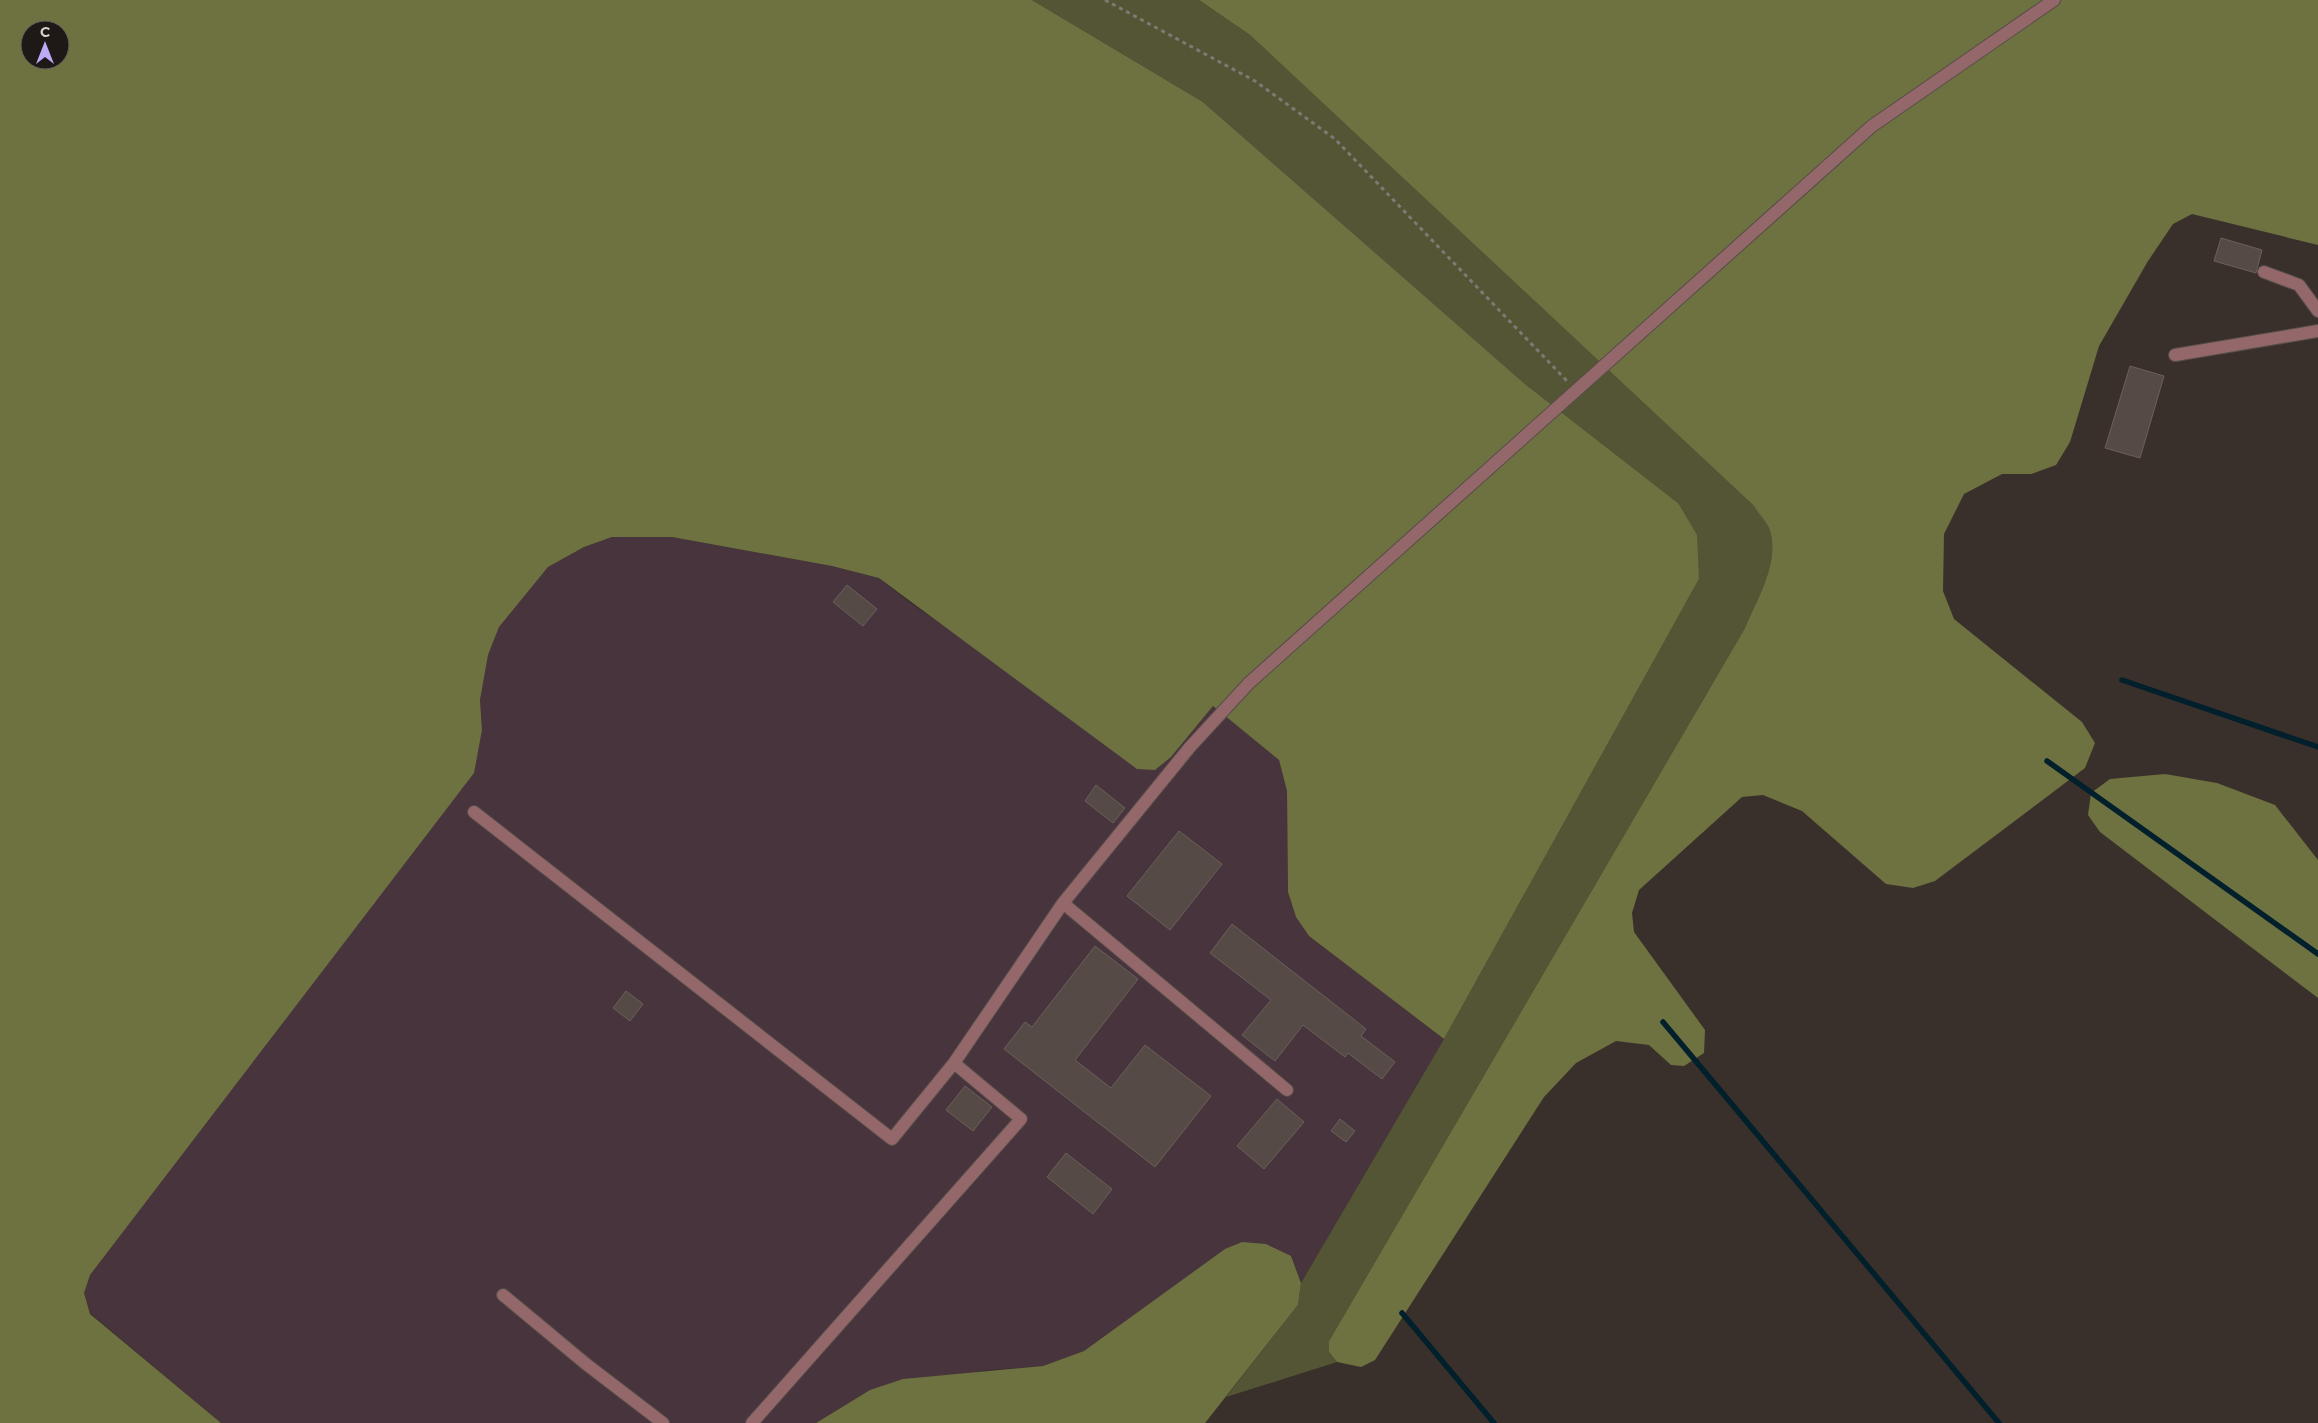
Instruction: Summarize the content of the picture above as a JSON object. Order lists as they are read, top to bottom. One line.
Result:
{"north":"top"}
